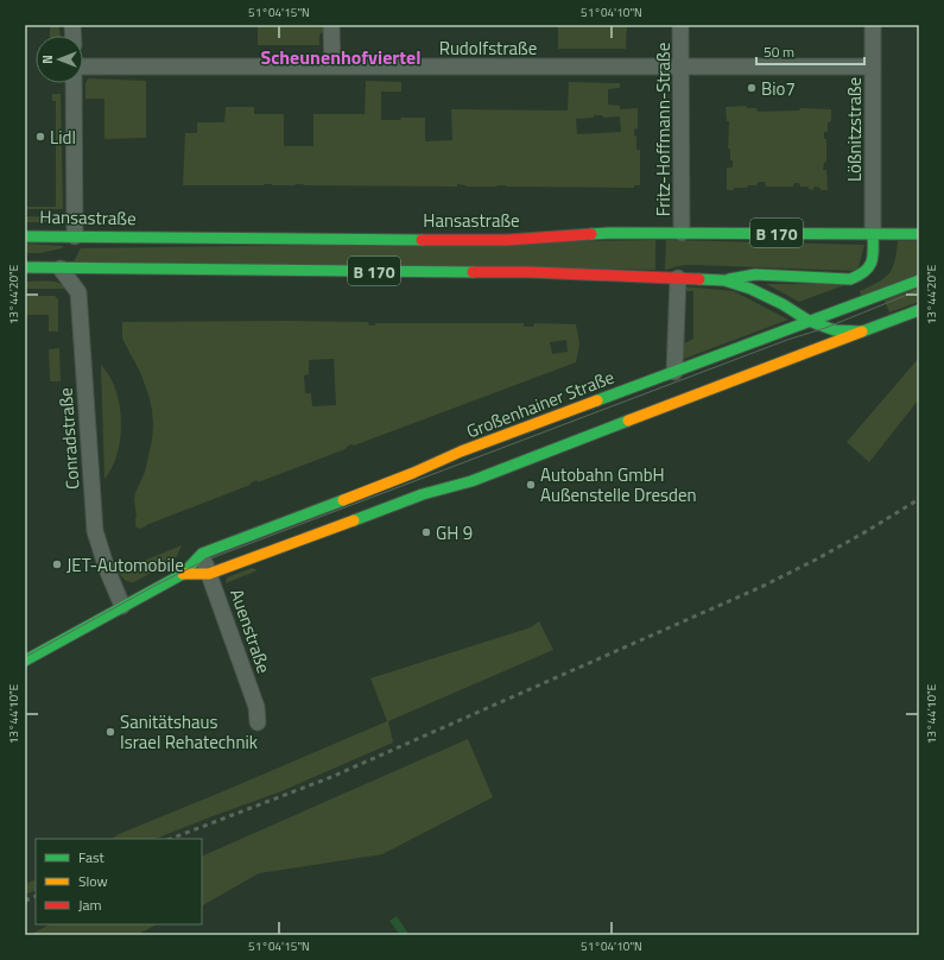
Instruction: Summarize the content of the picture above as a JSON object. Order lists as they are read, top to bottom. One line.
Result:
{"streets":{"main road":["Hansastraße","B 170","Großenhainer Straße"],"street":["Rudolfstraße","Fritz-Hoffmann-Straße","Lößnitzstraße","Conradstraße","Auenstraße"]},"crossings":[["Rudolfstraße","Fritz-Hoffmann-Straße"],["Rudolfstraße","Lößnitzstraße"],["Fritz-Hoffmann-Straße","Hansastraße"],["Lößnitzstraße","Hansastraße"],["B 170","Großenhainer Straße"],["B 170","Conradstraße"],["Großenhainer Straße","Conradstraße"],["Großenhainer Straße","Auenstraße"]],"districts":["Scheunenhofviertel"],"places":["Bio7","Lidl","Autobahn GmbH Außenstelle Dresden","GH 9","JET-Automobile","Sanitätshaus Israel Rehatechnik"],"legend":["Fast","Slow","Jam"],"scale_bar":"50 m","north":"left","coordinates":["51°04'15\"N","51°04'10\"N","13°44'20\"E","13°44'10\"E"]}
